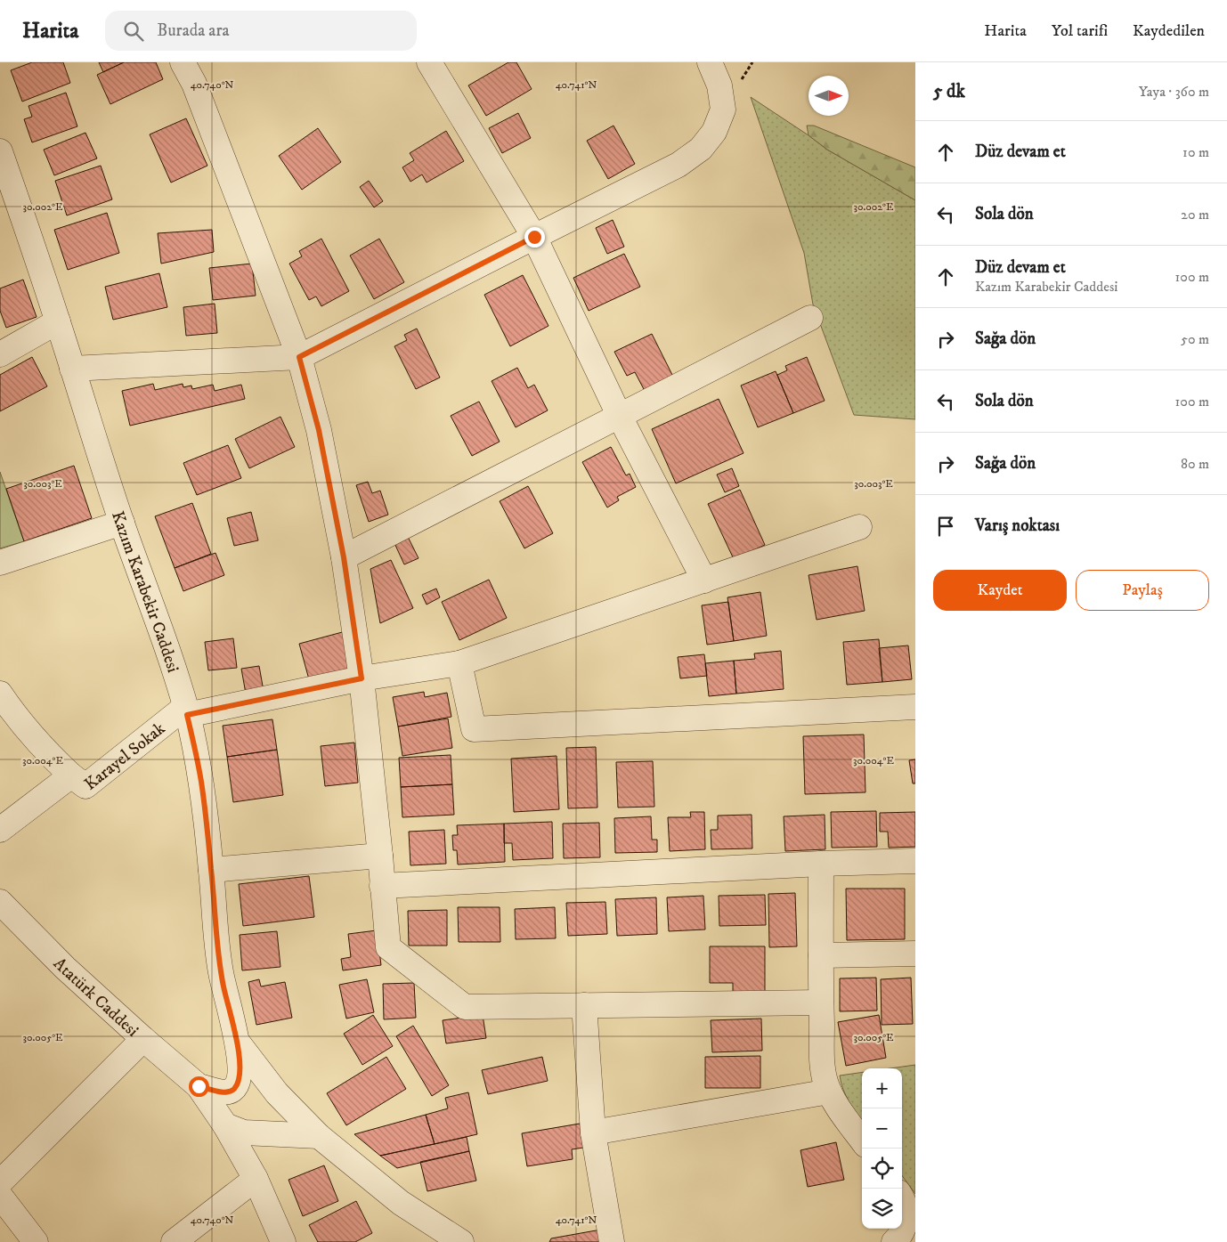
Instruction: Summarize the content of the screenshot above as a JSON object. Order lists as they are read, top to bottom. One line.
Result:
{"streets":{"street":["Kazım Karabekir Caddesi","Karayel Sokak","Atatürk Caddesi"]},"crossings":[["Kazım Karabekir Caddesi","Karayel Sokak"]],"north":"right","page":{"header":"Harita","search":"Burada ara","nav":["Harita","Yol tarifi","Kaydedilen"],"heading":["5 dk","Yaya · 360 m"],"list":[["Düz devam et","10 m"],["Sola dön","20 m"],["Düz devam et","Kazım Karabekir Caddesi","100 m"],["Sağa dön","50 m"],["Sola dön","100 m"],["Sağa dön","80 m"],"Varış noktası"],"buttons":["Kaydet","Paylaş"],"map_buttons":["+","−"]},"coordinates":["40.740°N","40.741°N","30.002°E","30.003°E","30.004°E","30.005°E"]}
